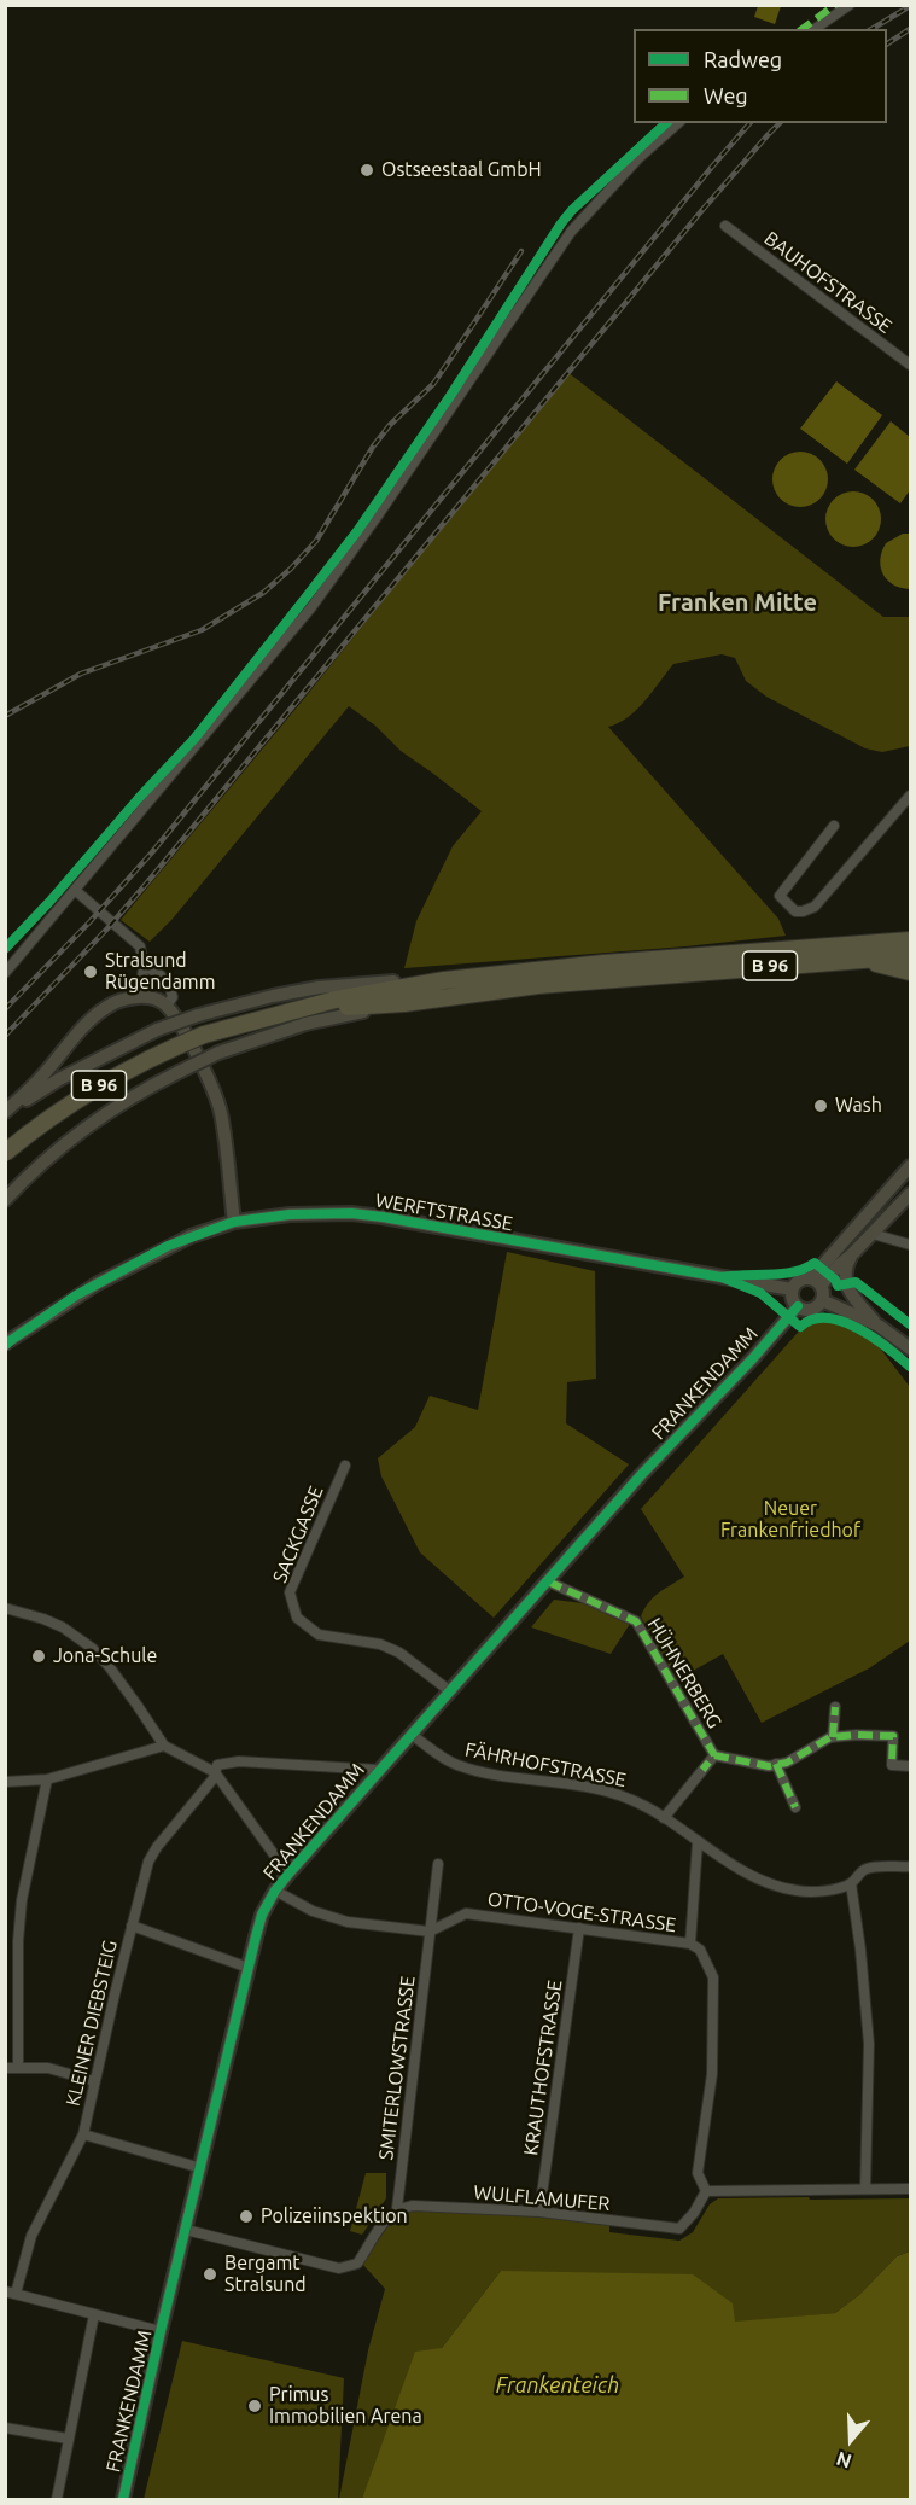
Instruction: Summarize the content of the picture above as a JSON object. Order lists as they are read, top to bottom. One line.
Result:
{"streets":{"highway":["B 96"],"street":["BAUHOFSTRASSE","WERFTSTRASSE","FRANKENDAMM","SACKGASSE","HÜHNERBERG","FÄHRHOFSTRASSE","OTTO-VOGE-STRASSE","KLEINER DIEBSTEIG","SMITERLOWSTRASSE","KRAUTHOFSTRASSE","WULFLAMUFER"]},"crossings":[["WERFTSTRASSE","FRANKENDAMM"],["FRANKENDAMM","SACKGASSE"],["FRANKENDAMM","HÜHNERBERG"],["FRANKENDAMM","FÄHRHOFSTRASSE"],["HÜHNERBERG","FÄHRHOFSTRASSE"],["OTTO-VOGE-STRASSE","SMITERLOWSTRASSE"],["OTTO-VOGE-STRASSE","KRAUTHOFSTRASSE"],["SMITERLOWSTRASSE","WULFLAMUFER"],["KRAUTHOFSTRASSE","WULFLAMUFER"]],"districts":["Franken Mitte"],"water":["Frankenteich"],"parks":["Neuer Frankenfriedhof"],"places":["Ostseestaal GmbH","Stralsund Rügendamm","Wash","Jona-Schule","Polizeiinspektion","Bergamt Stralsund","Primus Immobilien Arena"],"legend":["Radweg","Weg"],"north":"bottom"}
